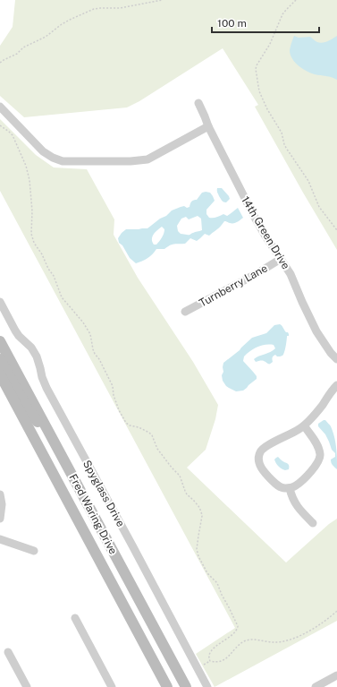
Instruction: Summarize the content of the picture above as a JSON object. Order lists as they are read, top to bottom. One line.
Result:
{"streets":{"main road":["Fred Waring Drive"],"street":["14th Green Drive","Turnberry Lane","Spyglass Drive"]},"crossings":[["14th Green Drive","Turnberry Lane"]],"scale_bar":"100 m"}
